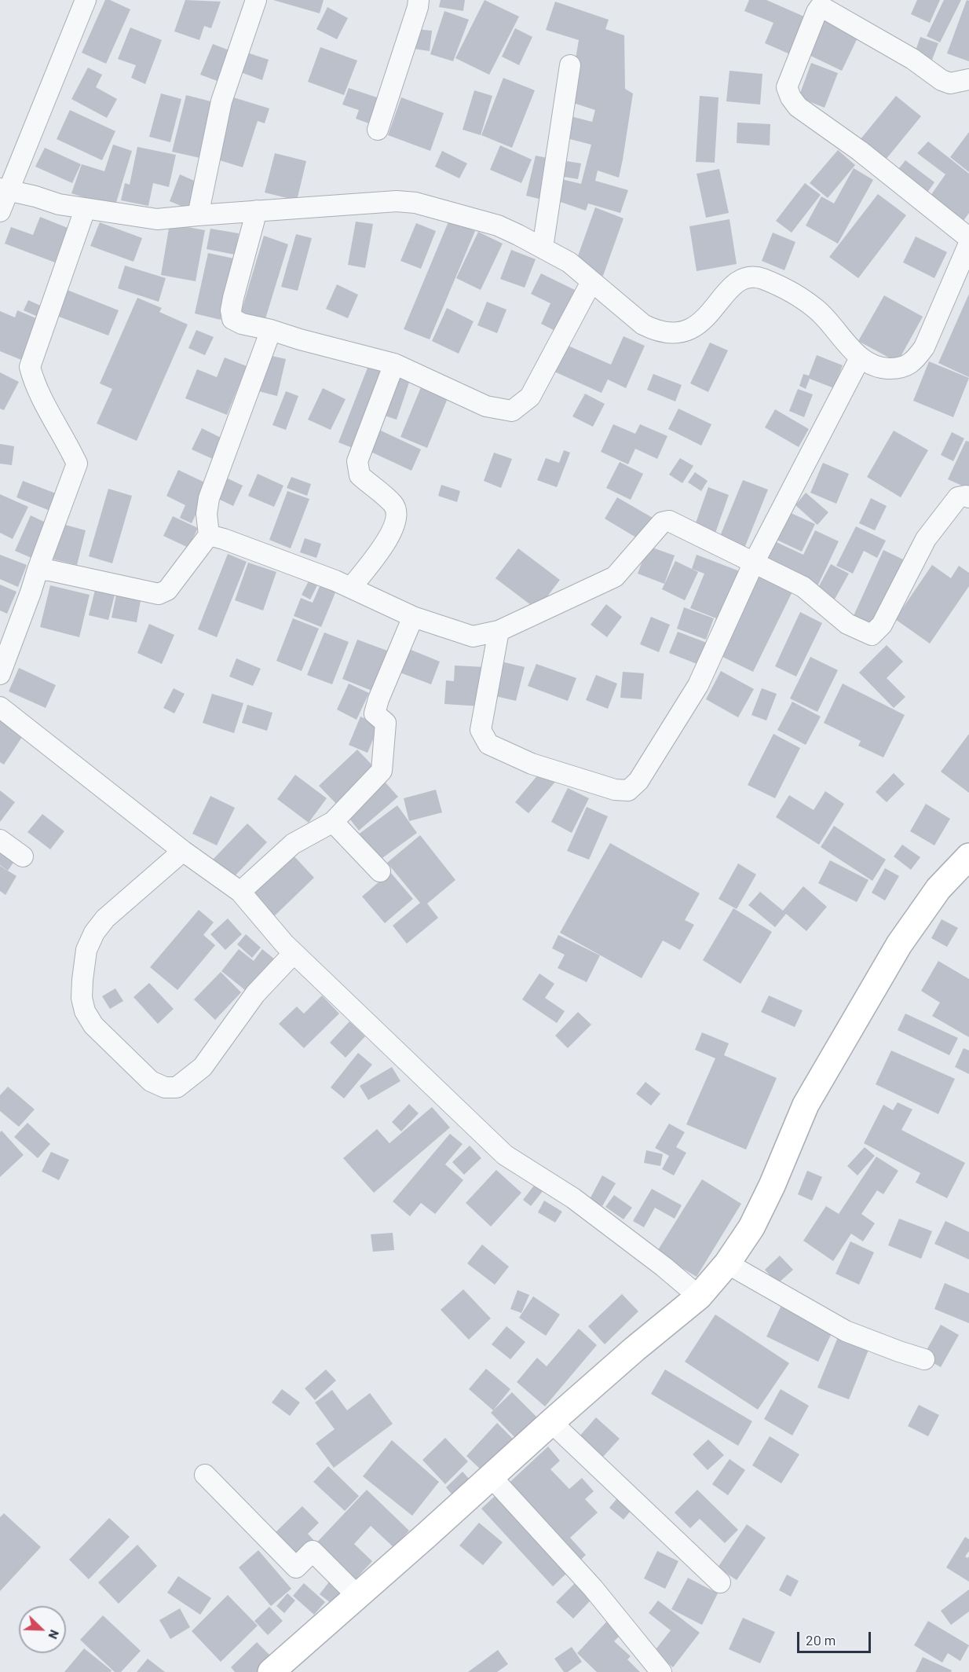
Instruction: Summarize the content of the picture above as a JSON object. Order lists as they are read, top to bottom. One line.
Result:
{"scale_bar":"20 m","north":"bottom right"}
